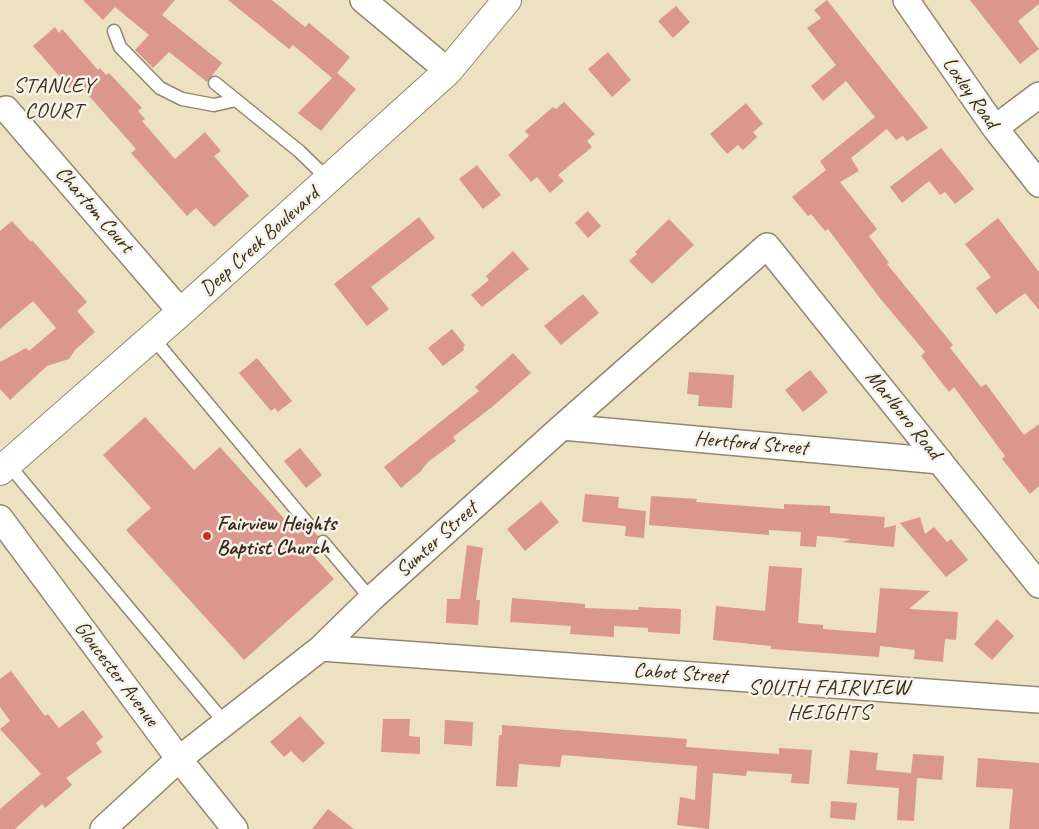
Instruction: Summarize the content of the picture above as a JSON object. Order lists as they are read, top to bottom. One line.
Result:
{"streets":{"street":["Loxley Road","Chartom Court","Deep Creek Boulevard","Marlboro Road","Hertford Street","Sumter Street","Gloucester Avenue","Cabot Street"]},"crossings":[["Chartom Court","Deep Creek Boulevard"],["Marlboro Road","Hertford Street"],["Marlboro Road","Sumter Street"],["Hertford Street","Sumter Street"],["Sumter Street","Gloucester Avenue"],["Sumter Street","Cabot Street"]],"districts":["STANLEY COURT","SOUTH FAIRVIEW HEIGHTS"],"places":["Fairview Heights Baptist Church"]}
